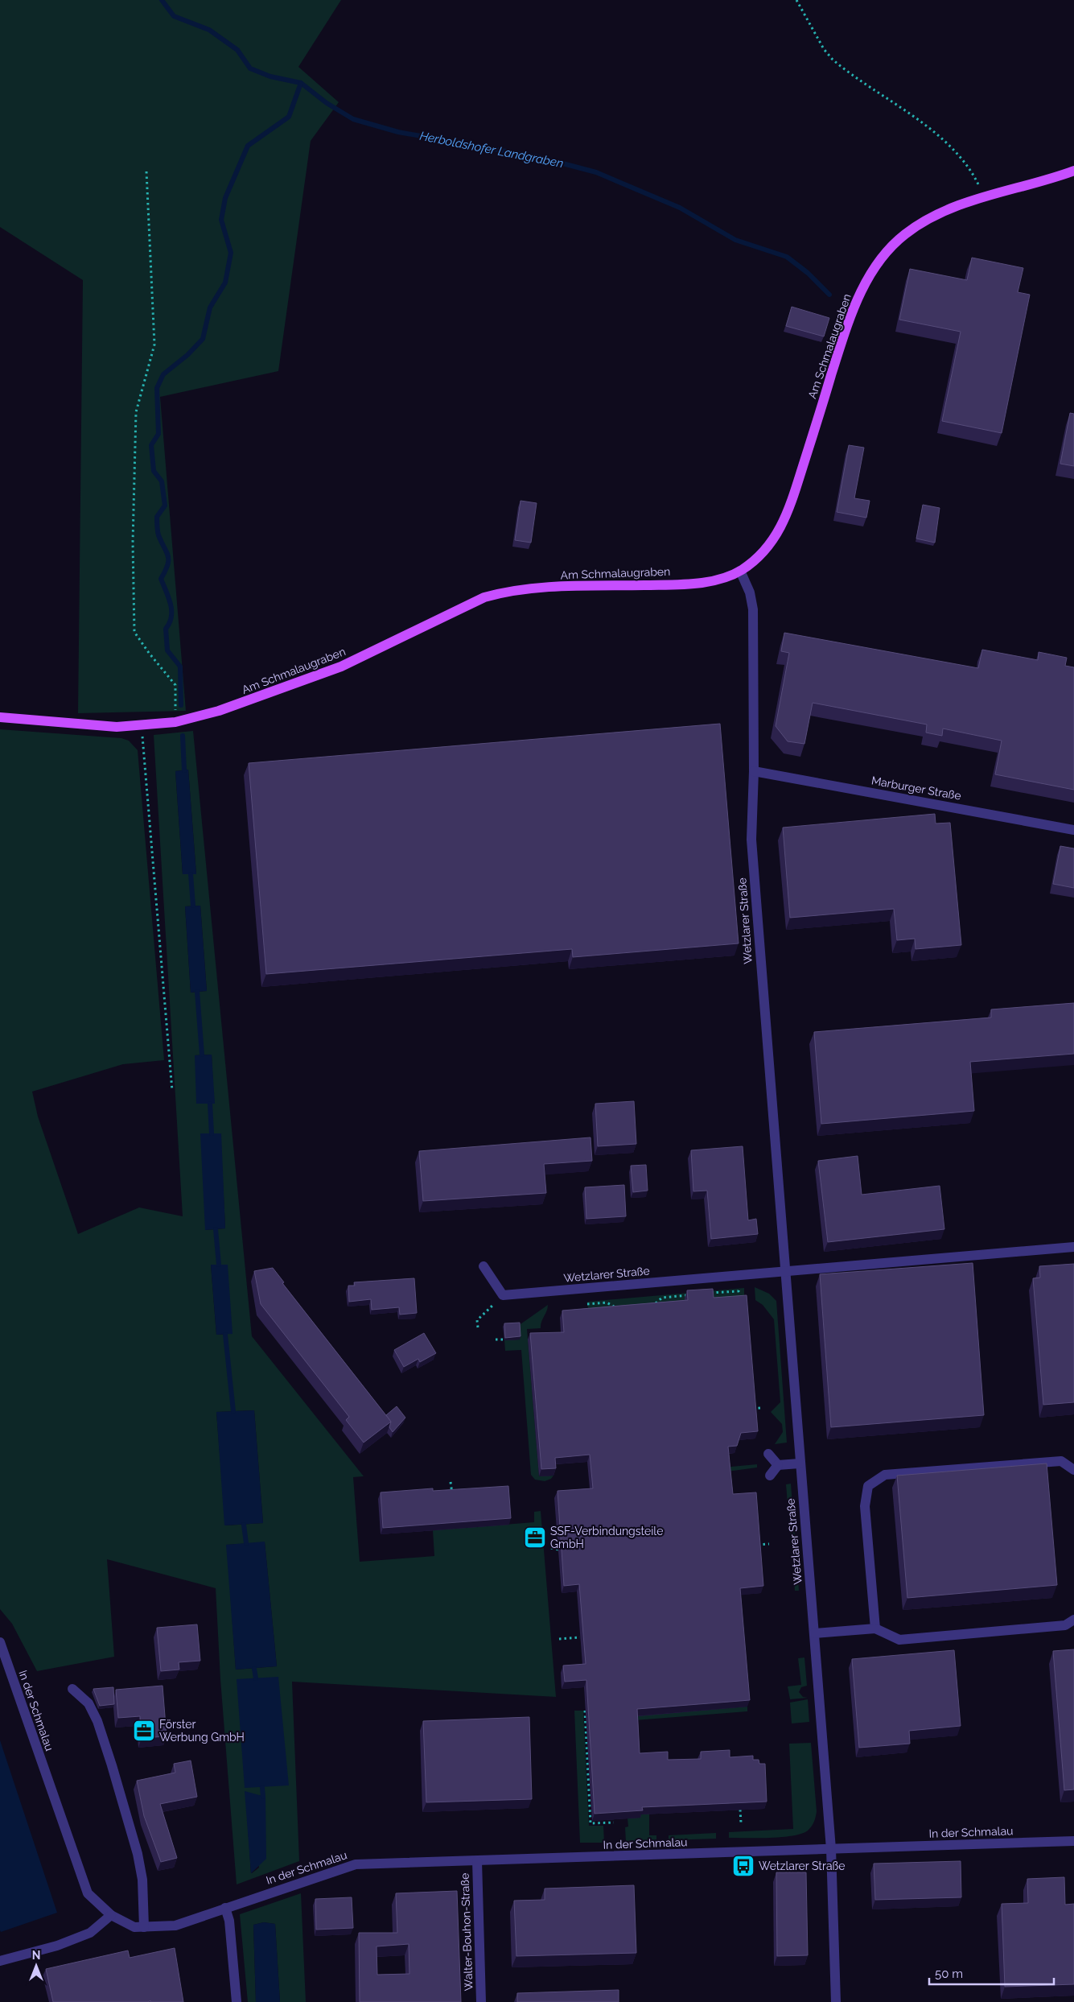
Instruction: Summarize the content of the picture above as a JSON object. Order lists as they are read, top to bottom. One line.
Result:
{"streets":{"main road":["Am Schmalaugraben"],"street":["Marburger Straße","Wetzlarer Straße","In der Schmalau","Walter-Bouhon-Straße"]},"crossings":[["Am Schmalaugraben","Wetzlarer Straße"],["Marburger Straße","Wetzlarer Straße"],["Wetzlarer Straße","In der Schmalau"],["In der Schmalau","Walter-Bouhon-Straße"]],"water":["Herboldshofer Landgraben"],"places":{"office":["SSF-Verbindungsteile GmbH","Förster Werbung GmbH"],"bus stop":["Wetzlarer Straße"]},"scale_bar":"50 m","north":"top"}
